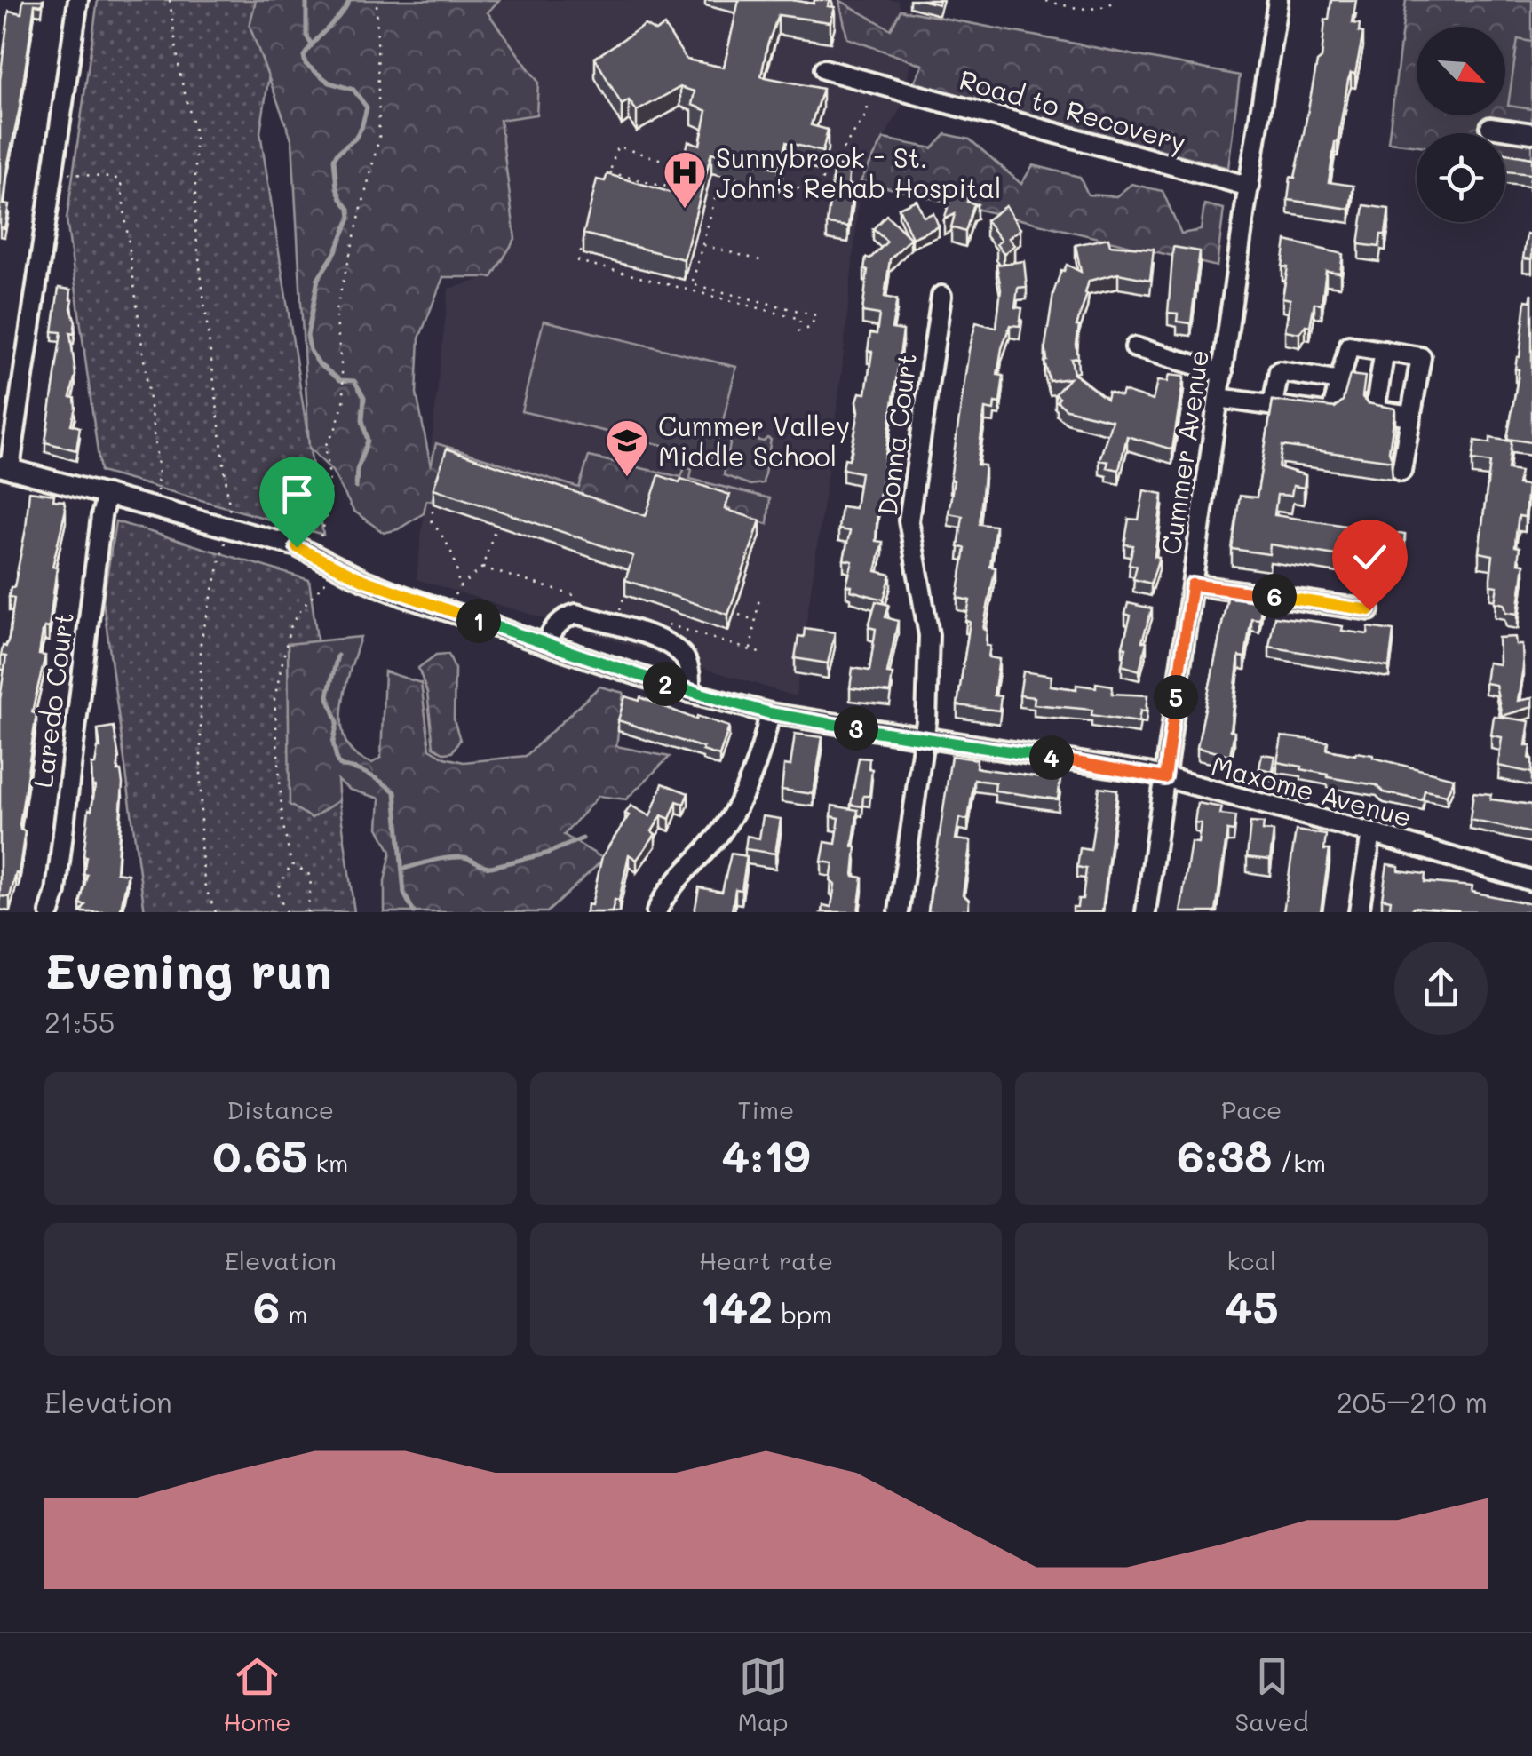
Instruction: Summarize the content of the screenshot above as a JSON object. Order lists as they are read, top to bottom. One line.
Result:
{"streets":{"street":["Road to Recovery","Donna Court","Cummer Avenue","Laredo Court","Maxome Avenue"]},"crossings":[["Road to Recovery","Cummer Avenue"],["Donna Court","Maxome Avenue"],["Cummer Avenue","Maxome Avenue"],["Laredo Court","Maxome Avenue"]],"places":{"hospital":["Sunnybrook - St. John's Rehab Hospital"],"school or university":["Cummer Valley Middle School"]},"north":"bottom right","page":{"pins":["6","1","2","5","3","4"],"heading":["Evening run","21:55"],"stats":[["Distance","0.65 km"],["Time","4:19"],["Pace","6:38 /km"],["Elevation","6 m"],["Heart rate","142 bpm"],["kcal","45"]],"chart":["Elevation","205–210 m"],"tabs":["Home","Map","Saved"]}}
